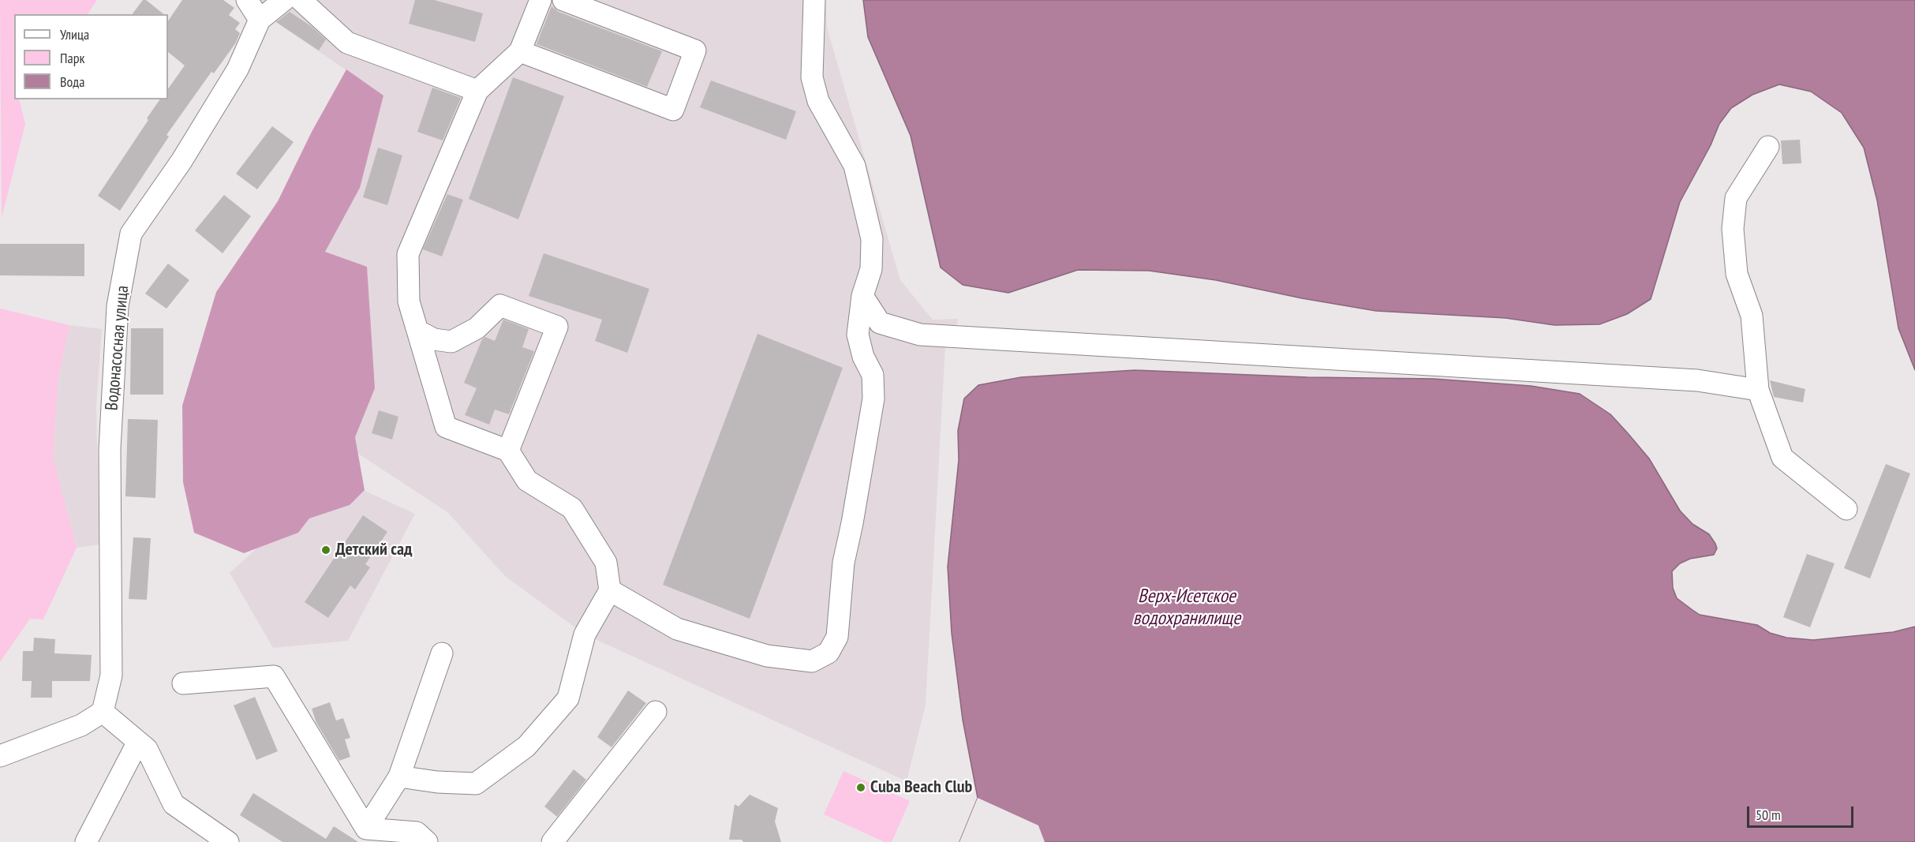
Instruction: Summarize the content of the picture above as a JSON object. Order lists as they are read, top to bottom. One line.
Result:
{"streets":{"street":["Водонасосная улица"]},"water":["Верх-Исетское водохранилище"],"places":["Детский сад","Cuba Beach Club"],"legend":["Улица","Парк","Вода"],"scale_bar":"50 m"}
